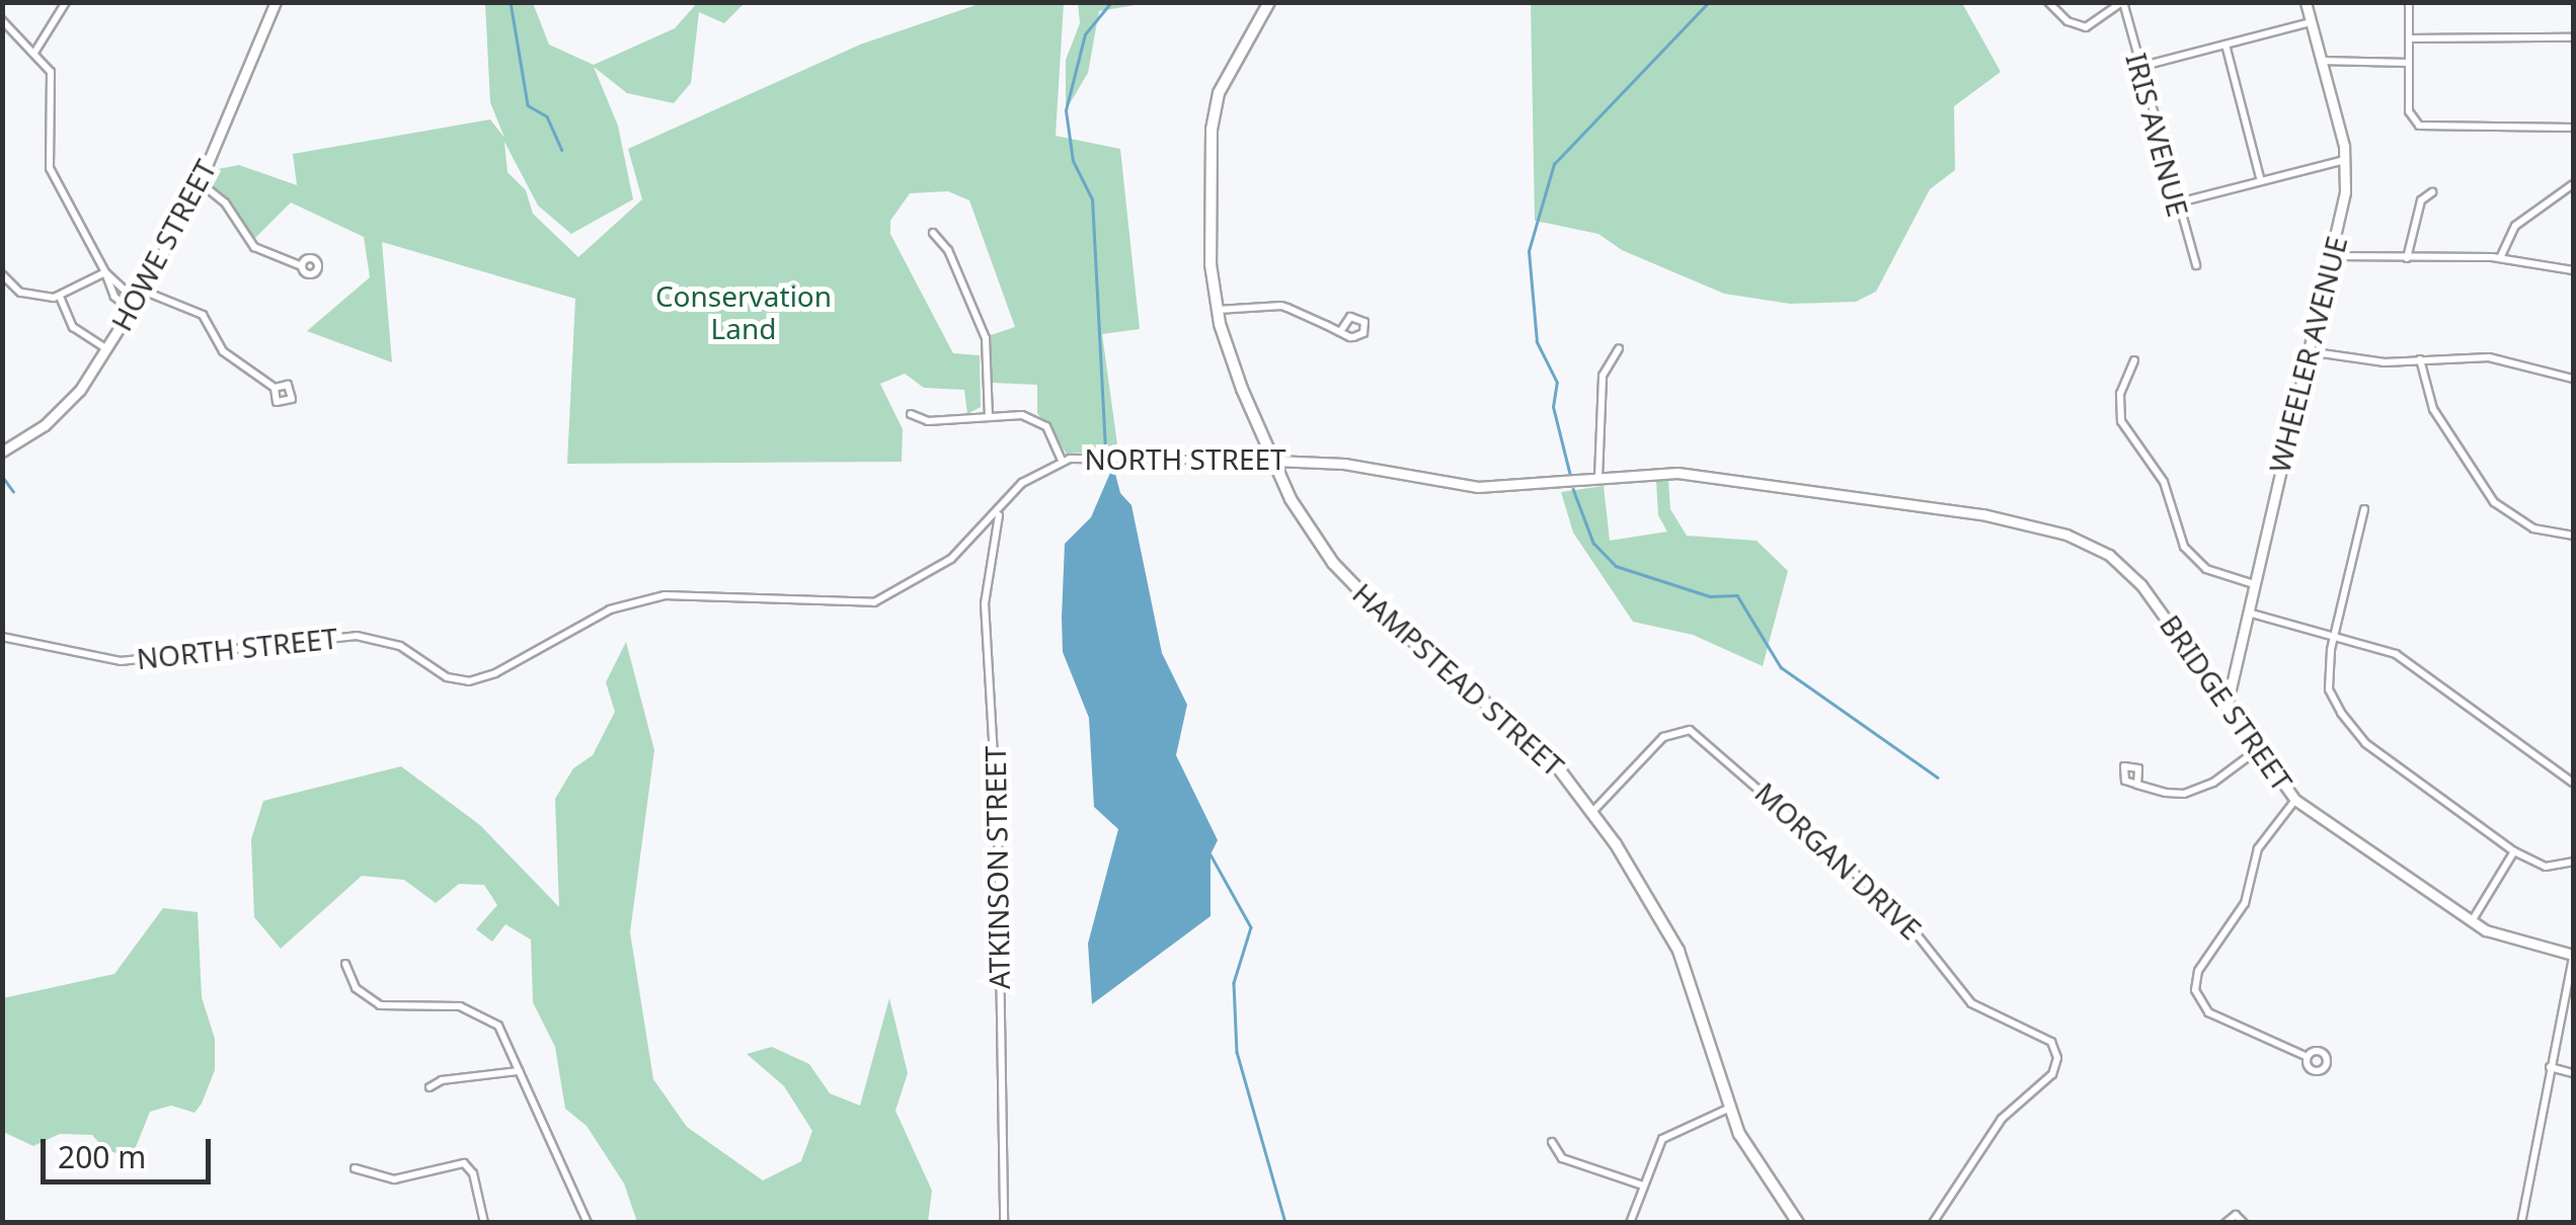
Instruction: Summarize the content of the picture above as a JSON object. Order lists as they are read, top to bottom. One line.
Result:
{"streets":{"main road":["HAMPSTEAD STREET"],"street":["IRIS AVENUE","HOWE STREET","WHEELER AVENUE","NORTH STREET","BRIDGE STREET","MORGAN DRIVE","ATKINSON STREET"]},"crossings":[["WHEELER AVENUE","BRIDGE STREET"],["NORTH STREET","HAMPSTEAD STREET"],["NORTH STREET","BRIDGE STREET"],["NORTH STREET","ATKINSON STREET"],["HAMPSTEAD STREET","MORGAN DRIVE"]],"parks":["Conservation Land"],"scale_bar":"200 m"}
